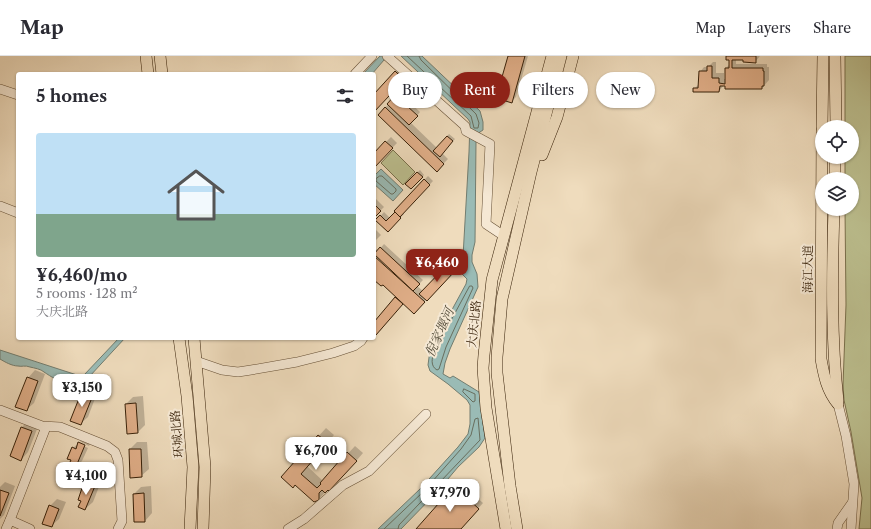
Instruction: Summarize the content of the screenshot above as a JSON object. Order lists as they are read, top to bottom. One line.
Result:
{"streets":{"main road":["海江大道","大庆北路","环城北路"]},"water":["倪家堰河"],"page":{"header":"Map","nav":["Map","Layers","Share"],"chip":["Buy","Rent","Filters","New"],"heading":"5 homes","list":[{"name":"¥6,460/mo","note":"5 rooms · 128 m² · 大庆北路"}],"price":["¥6,460","¥3,150","¥6,700","¥4,100","¥7,970"]}}
